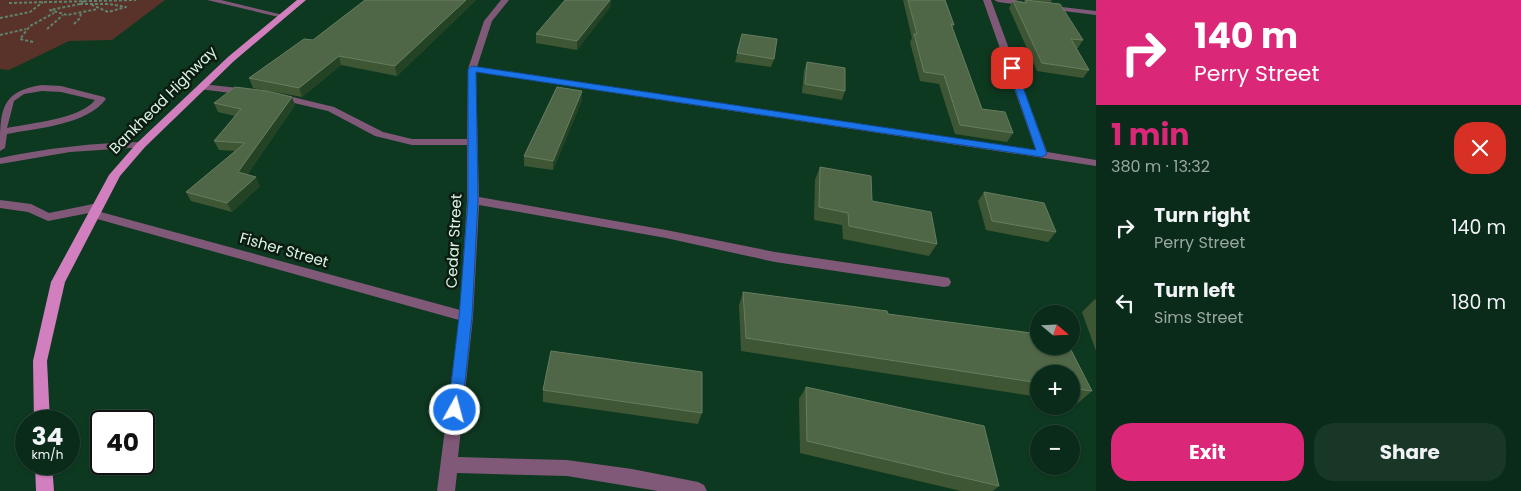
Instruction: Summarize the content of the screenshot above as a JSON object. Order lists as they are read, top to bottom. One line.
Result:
{"streets":{"main road":["Bankhead Highway"],"street":["Cedar Street","Fisher Street"]},"crossings":[["Bankhead Highway","Fisher Street"],["Cedar Street","Fisher Street"]],"north":"right","page":{"turn":["140 m","Perry Street"],"heading":["1 min","380 m · 13:32"],"list":[{"name":"Turn right","note":"Perry Street","value":"140 m"},{"name":"Turn left","note":"Sims Street","value":"180 m"}],"map_buttons":["+","−"],"speed":"34 km/h","limit":"40","buttons":["Exit","Share"]}}
